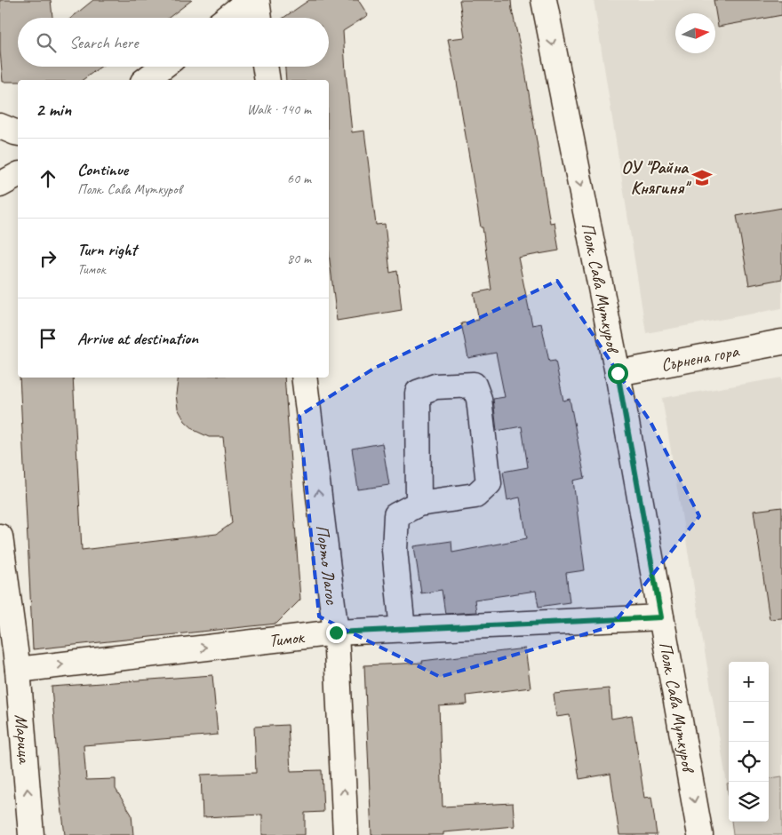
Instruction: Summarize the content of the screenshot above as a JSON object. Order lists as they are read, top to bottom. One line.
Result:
{"streets":{"street":["Полк. Сава Муткуров","Сърнена гора","Порто Лагос","Тимок","Марица"]},"crossings":[["Полк. Сава Муткуров","Сърнена гора"],["Полк. Сава Муткуров","Тимок"],["Порто Лагос","Тимок"],["Тимок","Марица"]],"one_way":["Полк. Сава Муткуров","Порто Лагос","Тимок","Марица"],"places":{"school or university":["ОУ \"Райна Княгиня\""]},"north":"right","page":{"search":"Search here","heading":["2 min","Walk · 140 m"],"list":[["Continue","Полк. Сава Муткуров","60 m"],["Turn right","Тимок","80 m"],"Arrive at destination"],"map_buttons":["+","−"]}}
